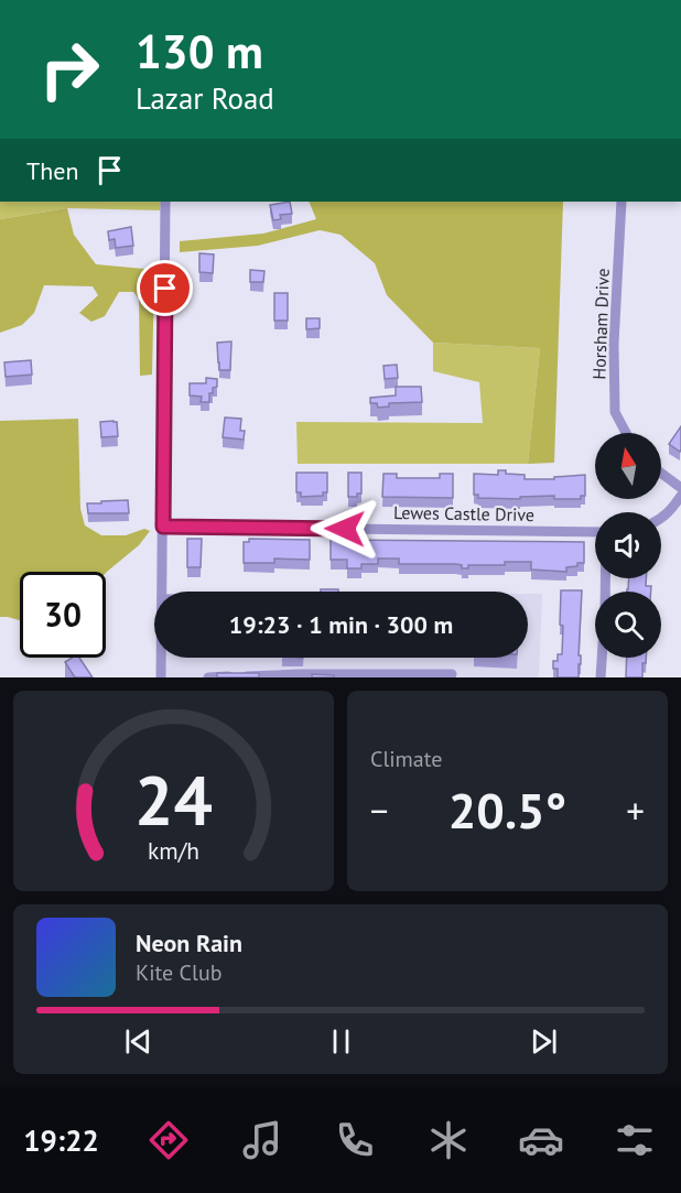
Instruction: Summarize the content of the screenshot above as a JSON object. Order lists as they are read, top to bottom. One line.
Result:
{"streets":{"street":["Horsham Drive","Lewes Castle Drive"]},"north":"top","page":{"turn":["130 m","Lazar Road"],"then":"Then","limit":"30","trip":"19:23 · 1 min · 300 m","tile":"Climate","heat":["−","20.5°","+"],"song":["Neon Rain","Kite Club"],"tabs":"19:22","gauge":["24","km/h"]}}
